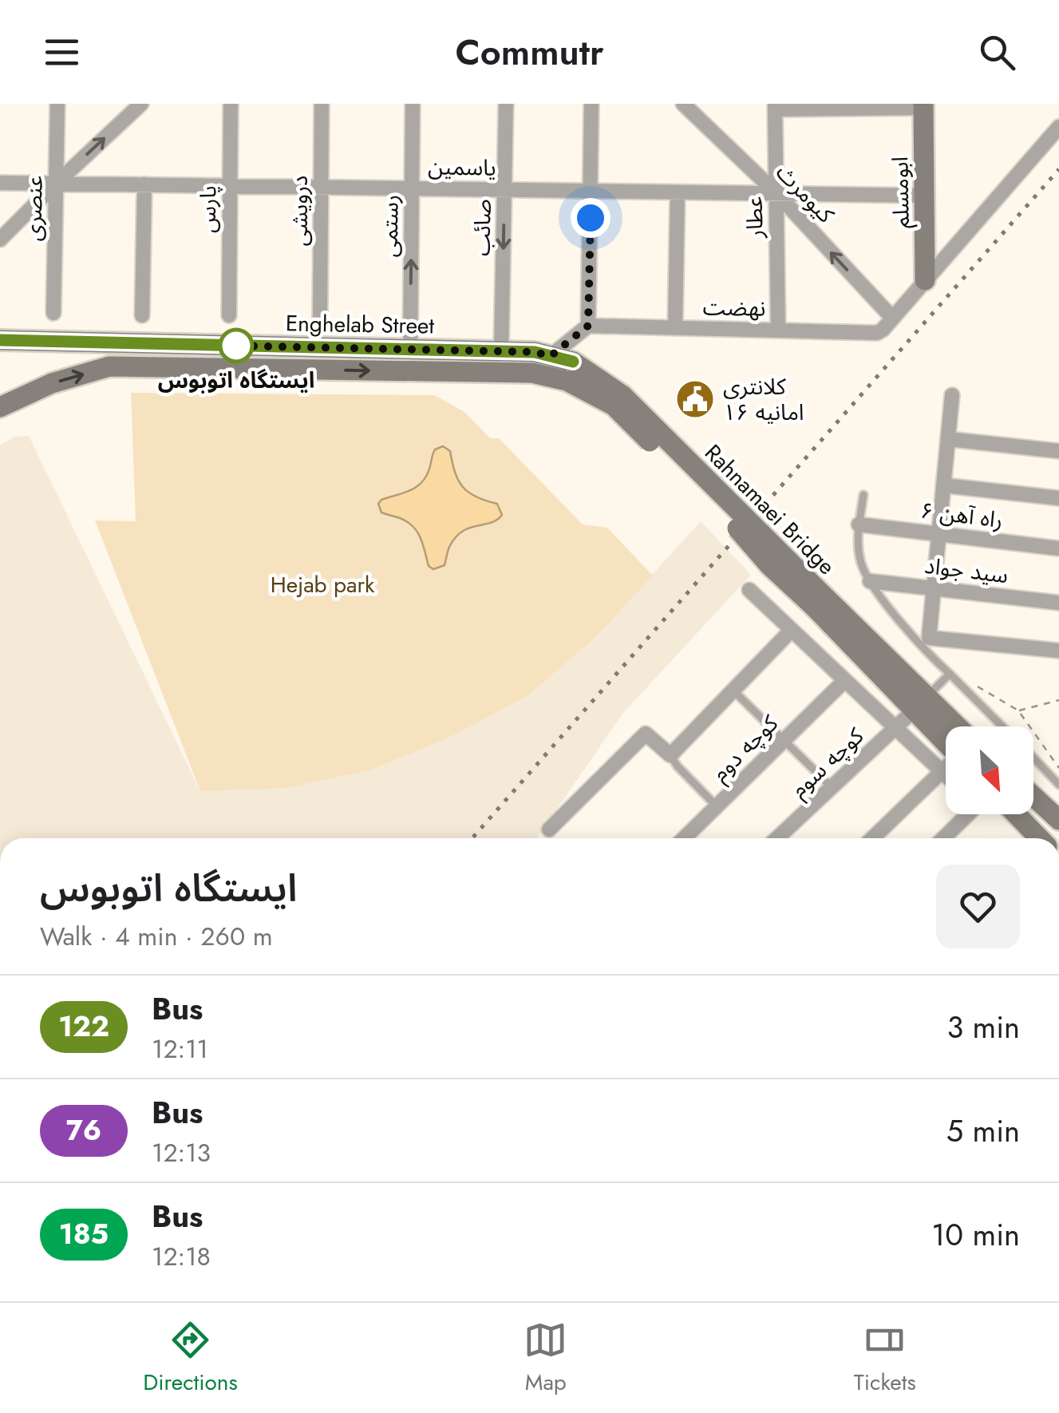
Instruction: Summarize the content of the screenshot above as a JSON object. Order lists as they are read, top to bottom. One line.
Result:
{"streets":{"main road":["ابومسلم","Enghelab Street","Rahnamaei Bridge"],"street":["یاسمین","کیومرث","عنصری","پارس","درویشی","عطار","رستمی","صائب","نهضت","راه آهن ۶","سید جواد","کوچه دوم","کوچه سوم"]},"crossings":[["یاسمین","ابومسلم"],["یاسمین","کیومرث"],["یاسمین","عنصری"],["یاسمین","پارس"],["یاسمین","درویشی"],["یاسمین","عطار"],["یاسمین","رستمی"],["یاسمین","صائب"],["کیومرث","عطار"],["کیومرث","نهضت"],["عطار","نهضت"],["رستمی","Enghelab Street"],["صائب","Enghelab Street"],["Enghelab Street","Rahnamaei Bridge"],["Rahnamaei Bridge","کوچه سوم"]],"one_way":["کیومرث","رستمی"],"parks":["Hejab park"],"places":{"other":["ایستگاه اتوبوس"],"public building":["کلانتری ۱۶ امانیه"]},"lines":["bus line 122"],"north":"bottom right","page":{"header":"Commutr","heading":["ایستگاه اتوبوس","Walk · 4 min · 260 m"],"list":[{"mark":"122","name":"Bus","note":"12:11","value":"3 min"},{"mark":"76","name":"Bus","note":"12:13","value":"5 min"},{"mark":"185","name":"Bus","note":"12:18","value":"10 min"}],"tabs":["Directions","Map","Tickets"]}}
